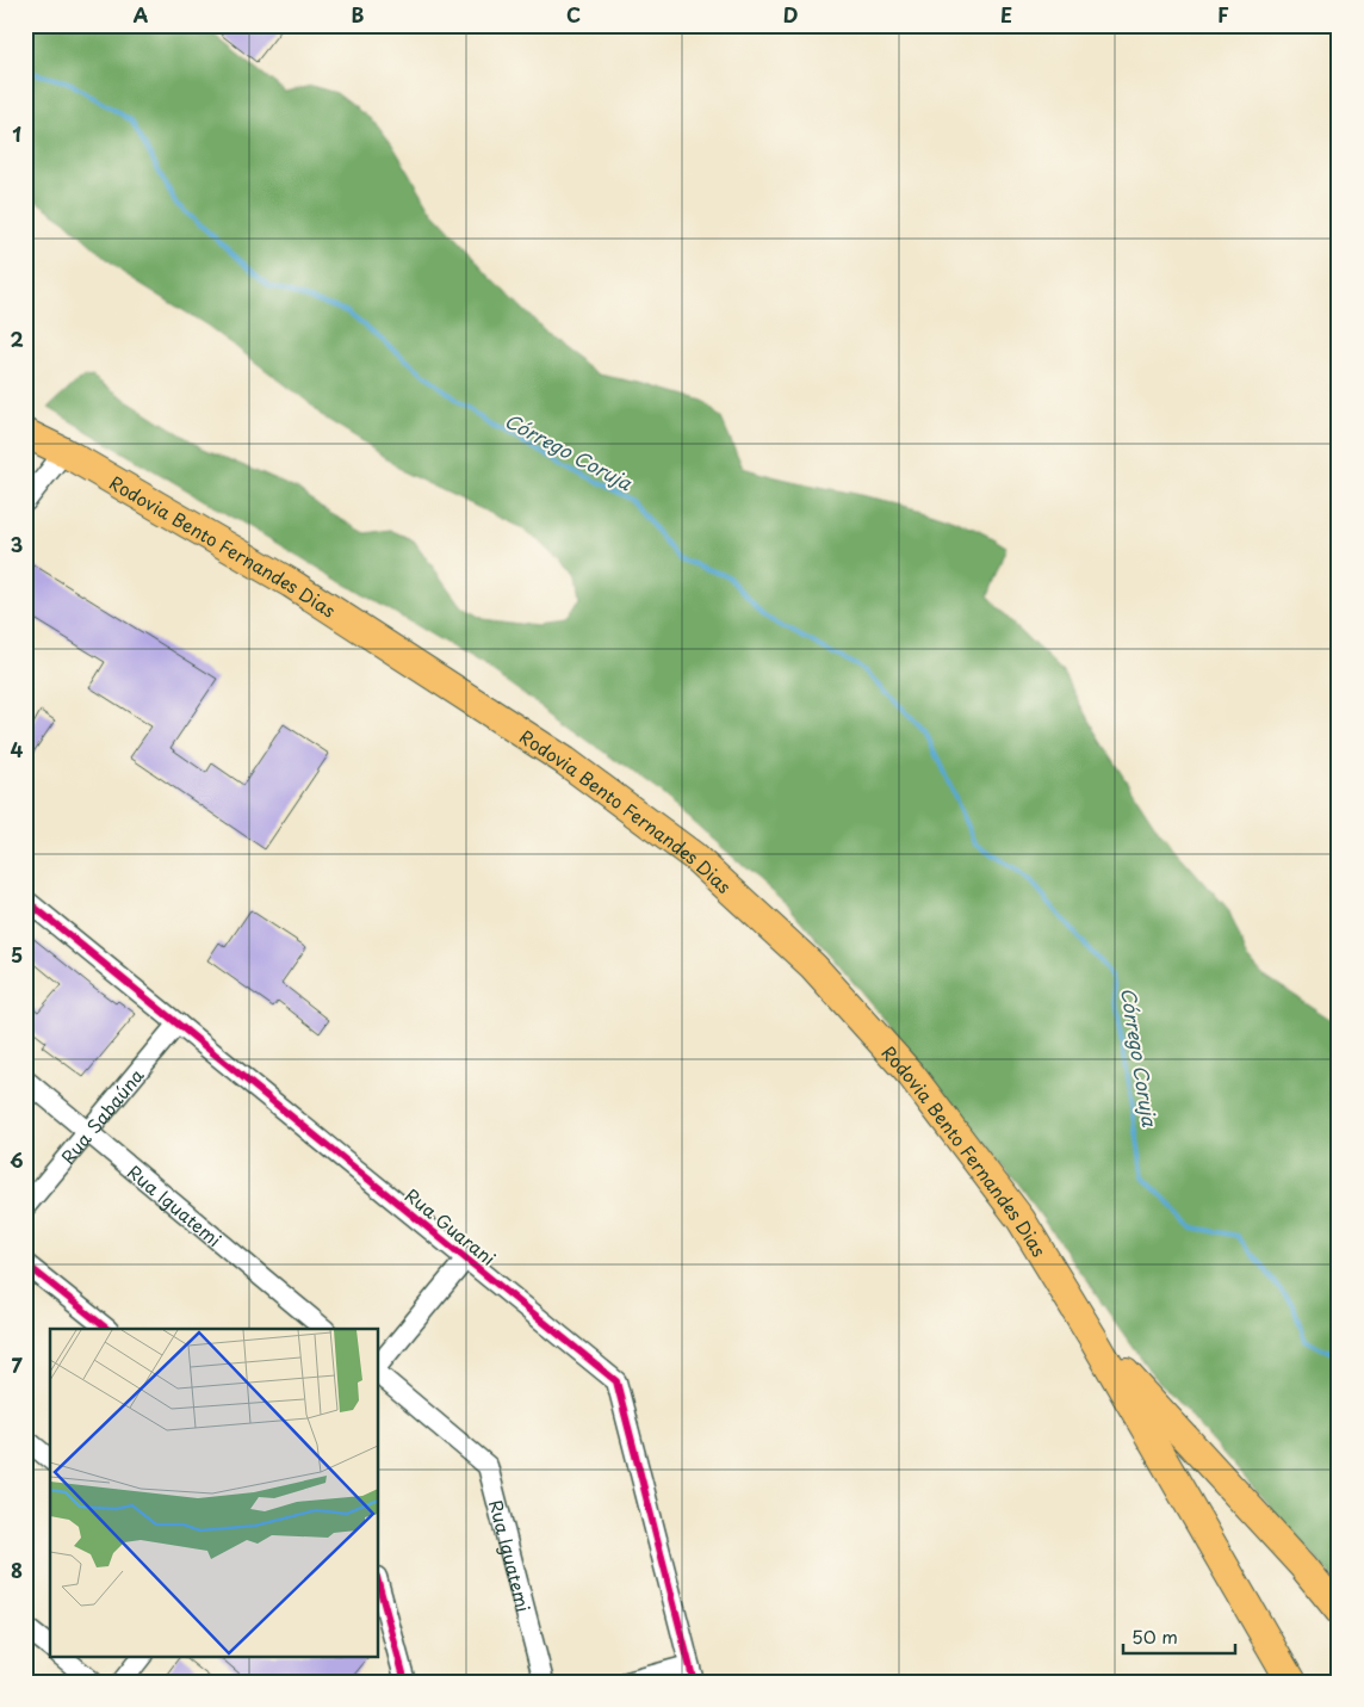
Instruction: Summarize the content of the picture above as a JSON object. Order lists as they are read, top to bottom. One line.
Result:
{"streets":{"highway":["Rodovia Bento Fernandes Dias"],"street":["Rua Sabaúna","Rua Iguatemi","Rua Guarani"]},"crossings":[["Rua Sabaúna","Rua Iguatemi"],["Rua Sabaúna","Rua Guarani"]],"water":["Córrego Coruja"],"scale_bar":"50 m","grid":{"columns":["A","B","C","D","E","F"],"rows":["1","2","3","4","5","6","7","8"]}}
